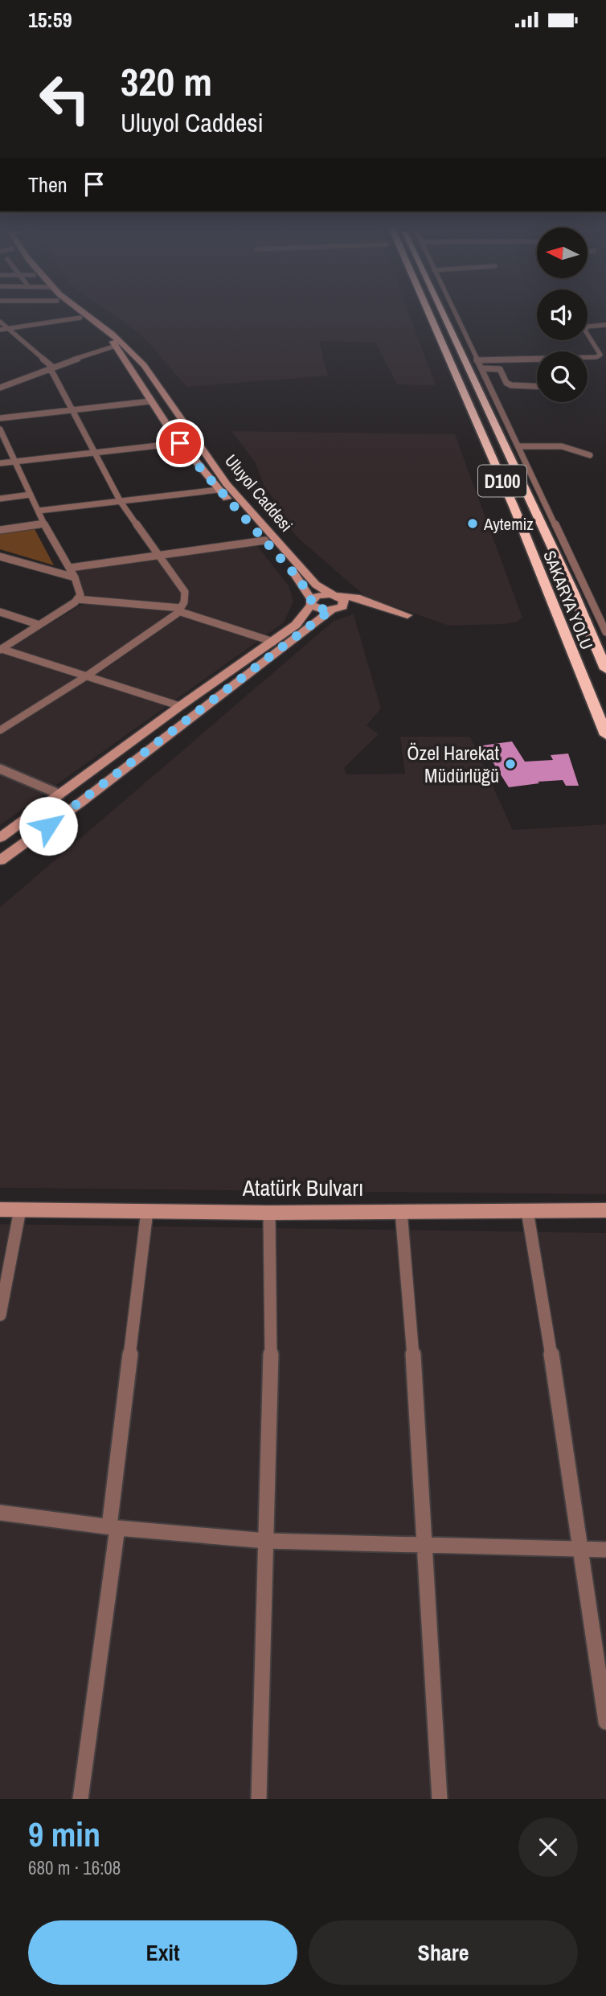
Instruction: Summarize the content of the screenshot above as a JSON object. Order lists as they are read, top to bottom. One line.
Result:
{"streets":{"highway":["D100","SAKARYA YOLU"],"main road":["Uluyol Caddesi","Atatürk Bulvarı"]},"places":["Aytemiz","Özel Harekat Müdürlüğü"],"north":"left","page":{"status":"15:59","turn":["320 m","Uluyol Caddesi"],"then":"Then","heading":["9 min","680 m · 16:08"],"buttons":["Exit","Share"]}}
